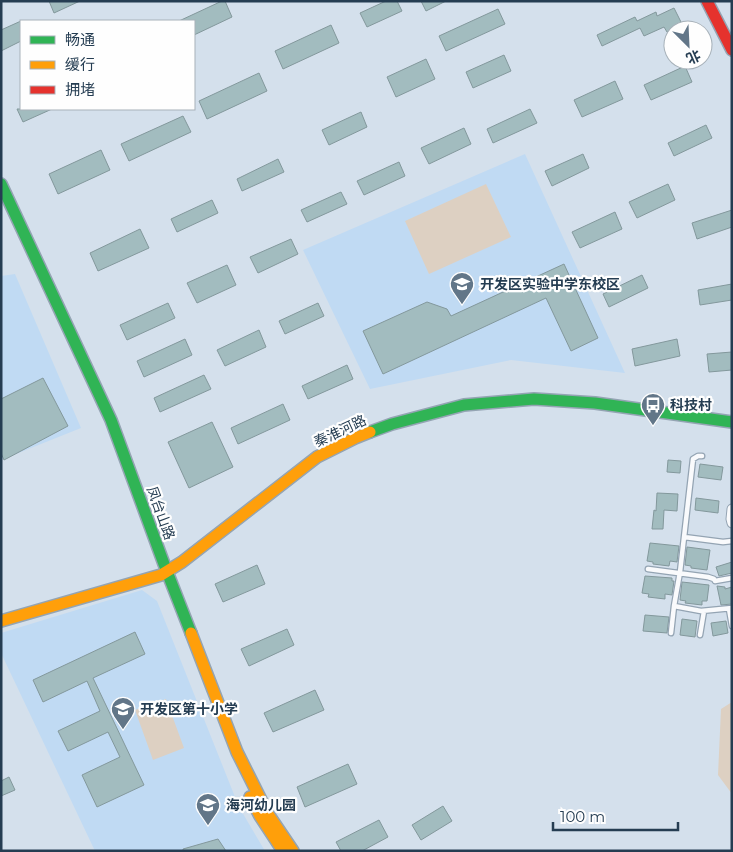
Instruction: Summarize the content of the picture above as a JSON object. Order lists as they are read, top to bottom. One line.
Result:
{"streets":{"main road":["秦淮河路","凤台山路"]},"crossings":[["秦淮河路","凤台山路"]],"places":{"school or university":["开发区实验中学东校区","开发区第十小学","海河幼儿园"],"bus stop":["科技村"]},"legend":["畅通","缓行","拥堵"],"scale_bar":"100 m","north":"bottom right"}
